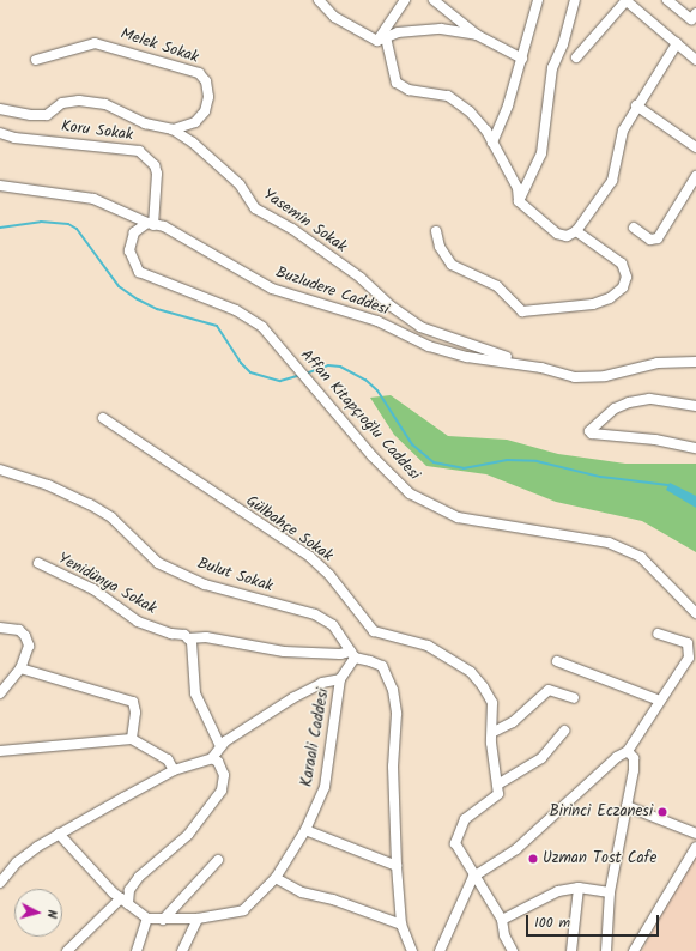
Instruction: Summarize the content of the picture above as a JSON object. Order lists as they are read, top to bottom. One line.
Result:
{"streets":{"street":["Melek Sokak","Koru Sokak","Yasemin Sokak","Buzludere Caddesi","Affan Kitapçıoğlu Caddesi","Gülbahçe Sokak","Bulut Sokak","Yenidünya Sokak","Karaali Caddesi"]},"crossings":[["Melek Sokak","Yasemin Sokak"],["Koru Sokak","Buzludere Caddesi"],["Koru Sokak","Affan Kitapçıoğlu Caddesi"],["Yasemin Sokak","Buzludere Caddesi"],["Buzludere Caddesi","Affan Kitapçıoğlu Caddesi"],["Bulut Sokak","Yenidünya Sokak"],["Bulut Sokak","Karaali Caddesi"],["Yenidünya Sokak","Karaali Caddesi"]],"places":["Birinci Eczanesi","Uzman Tost Cafe"],"scale_bar":"100 m","north":"right"}
